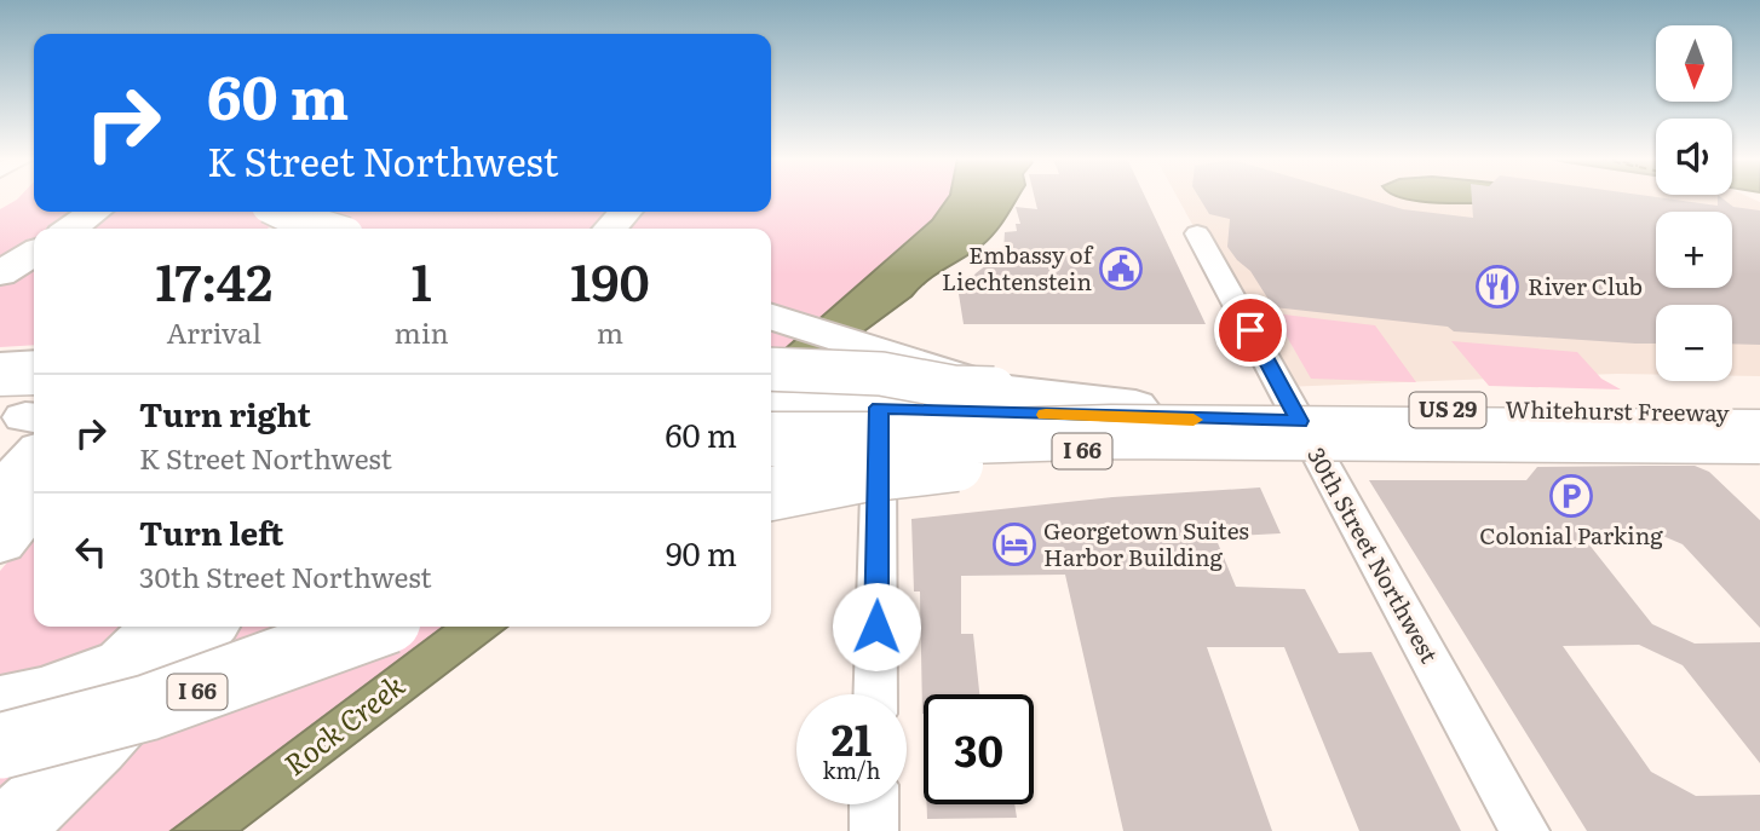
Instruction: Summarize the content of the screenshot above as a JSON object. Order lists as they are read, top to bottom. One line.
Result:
{"streets":{"main road":["US 29","Whitehurst Freeway","I 66"],"street":["30th Street Northwest"]},"crossings":[["Whitehurst Freeway","I 66"]],"water":["Rock Creek"],"places":{"public building":["Embassy of Liechtenstein"],"restaurant":["River Club"],"parking":["Colonial Parking"],"hotel":["Georgetown Suites Harbor Building"]},"north":"bottom","page":{"map_buttons":["+","−"],"turn":["60 m","K Street Northwest"],"eta":["17:42","Arrival","1","min","190","m"],"list":[{"name":"Turn right","note":"K Street Northwest","value":"60 m"},{"name":"Turn left","note":"30th Street Northwest","value":"90 m"}],"speed":"21 km/h","limit":"30"}}
